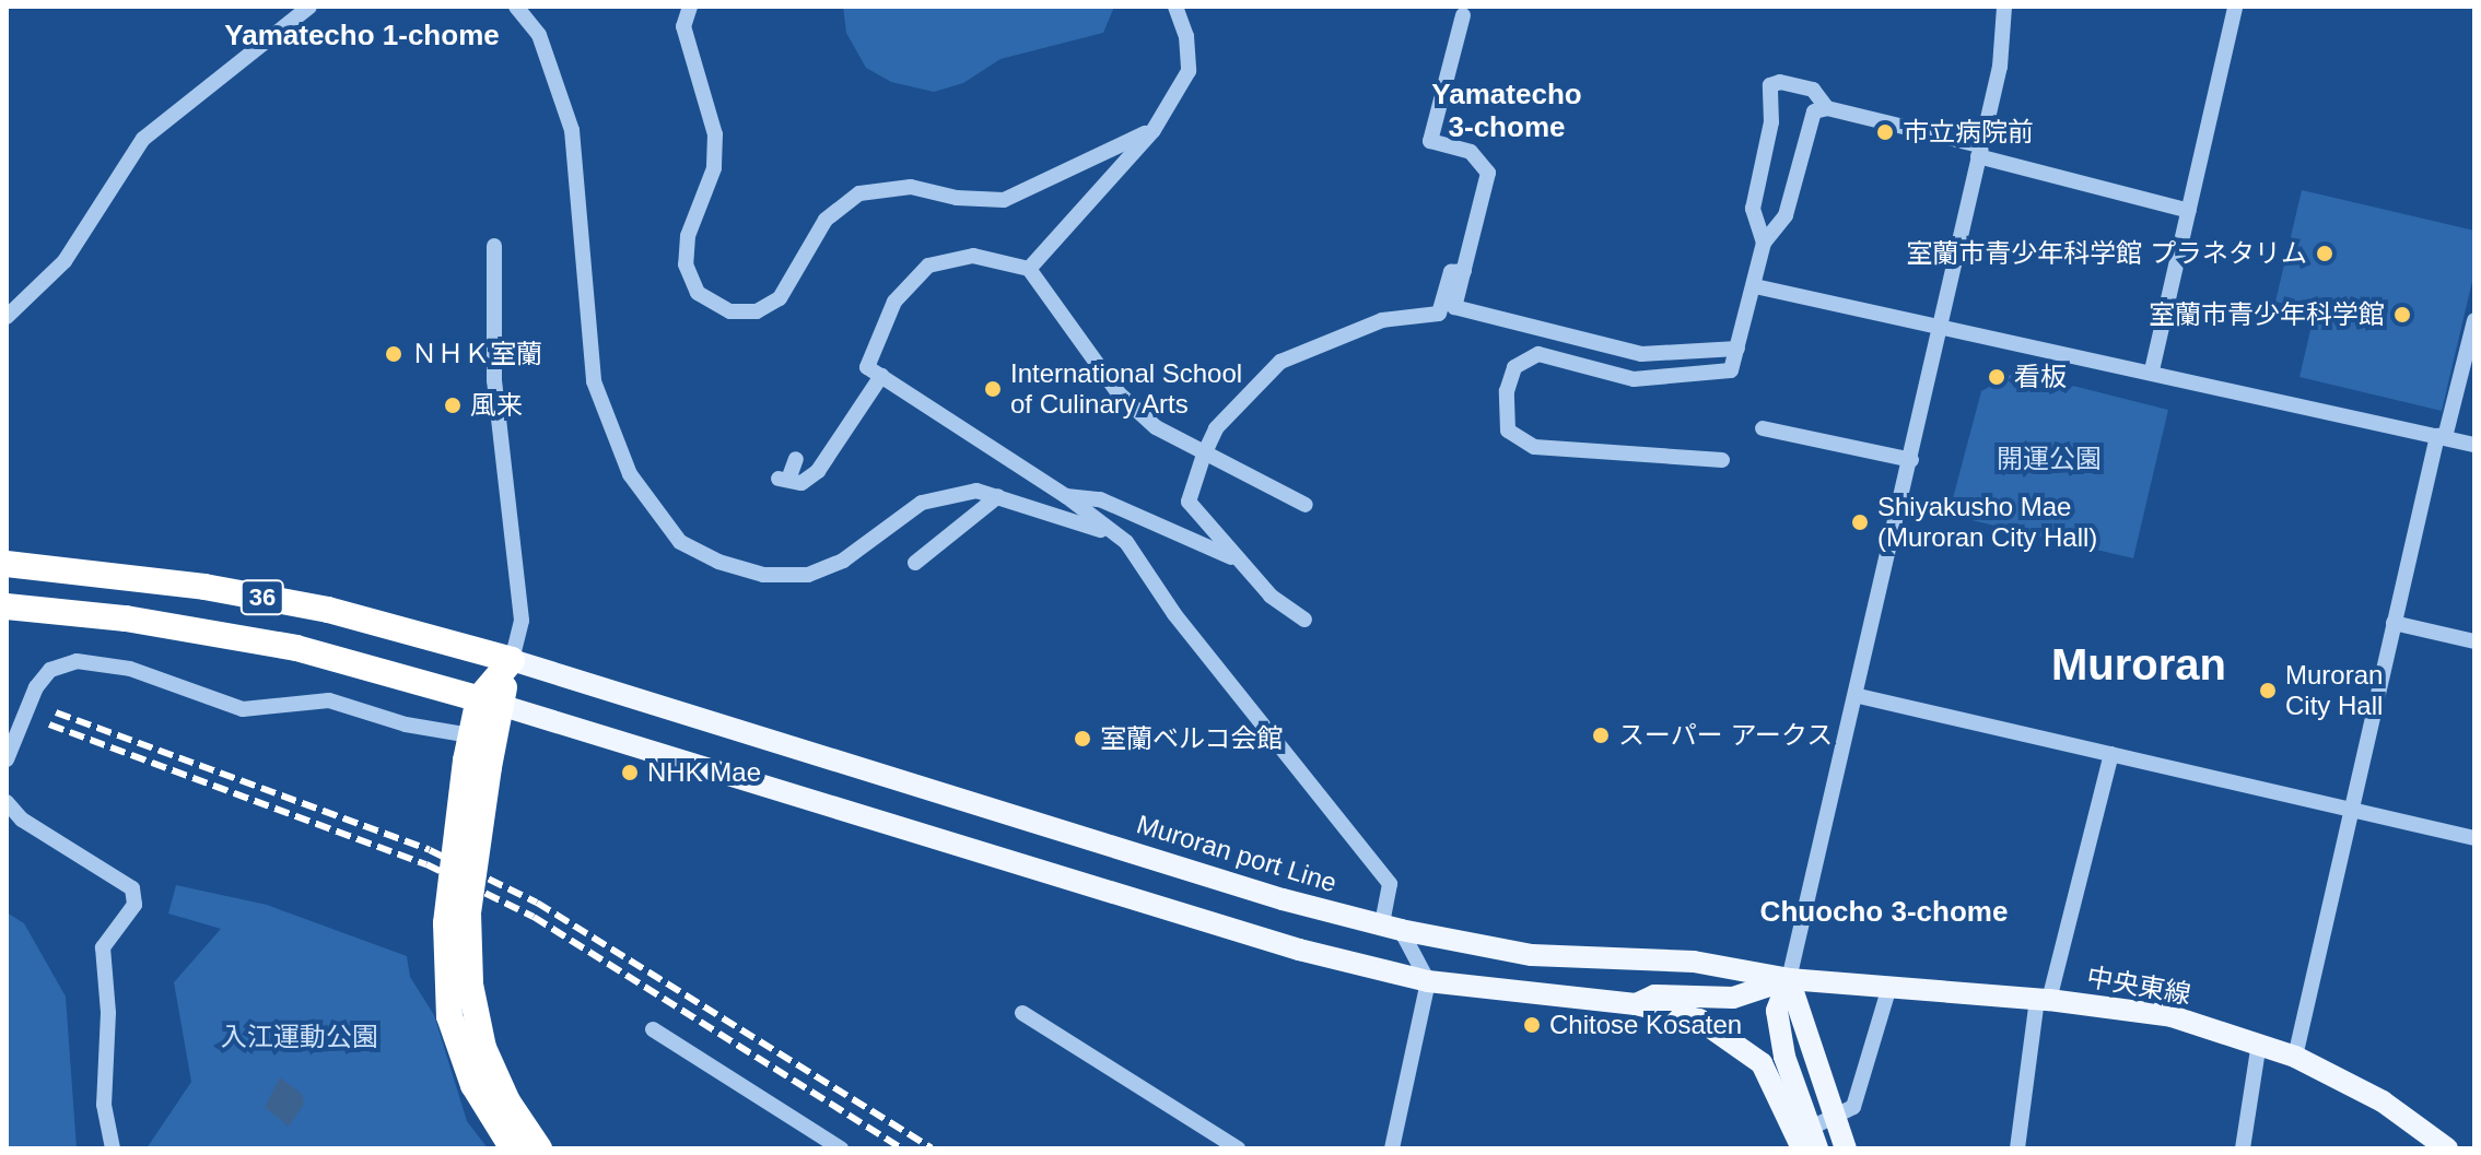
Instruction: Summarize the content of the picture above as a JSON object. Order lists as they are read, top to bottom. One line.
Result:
{"streets":{"highway":["36"],"main road":["Muroran port Line","中央東線"]},"crossings":[["36","Muroran port Line"],["Muroran port Line","中央東線"]],"districts":["Yamatecho 1-chome","Yamatecho 3-chome","Muroran","Chuocho 3-chome"],"parks":["開運公園","入江運動公園"],"places":["市立病院前","室蘭市青少年科学館 プラネタリム","室蘭市青少年科学館","ＮＨＫ室蘭","看板","International School of Culinary Arts","風来","Shiyakusho Mae (Muroran City Hall)","Muroran City Hall","スーパー アークス","室蘭ベルコ会館","NHK Mae","Chitose Kosaten"]}
